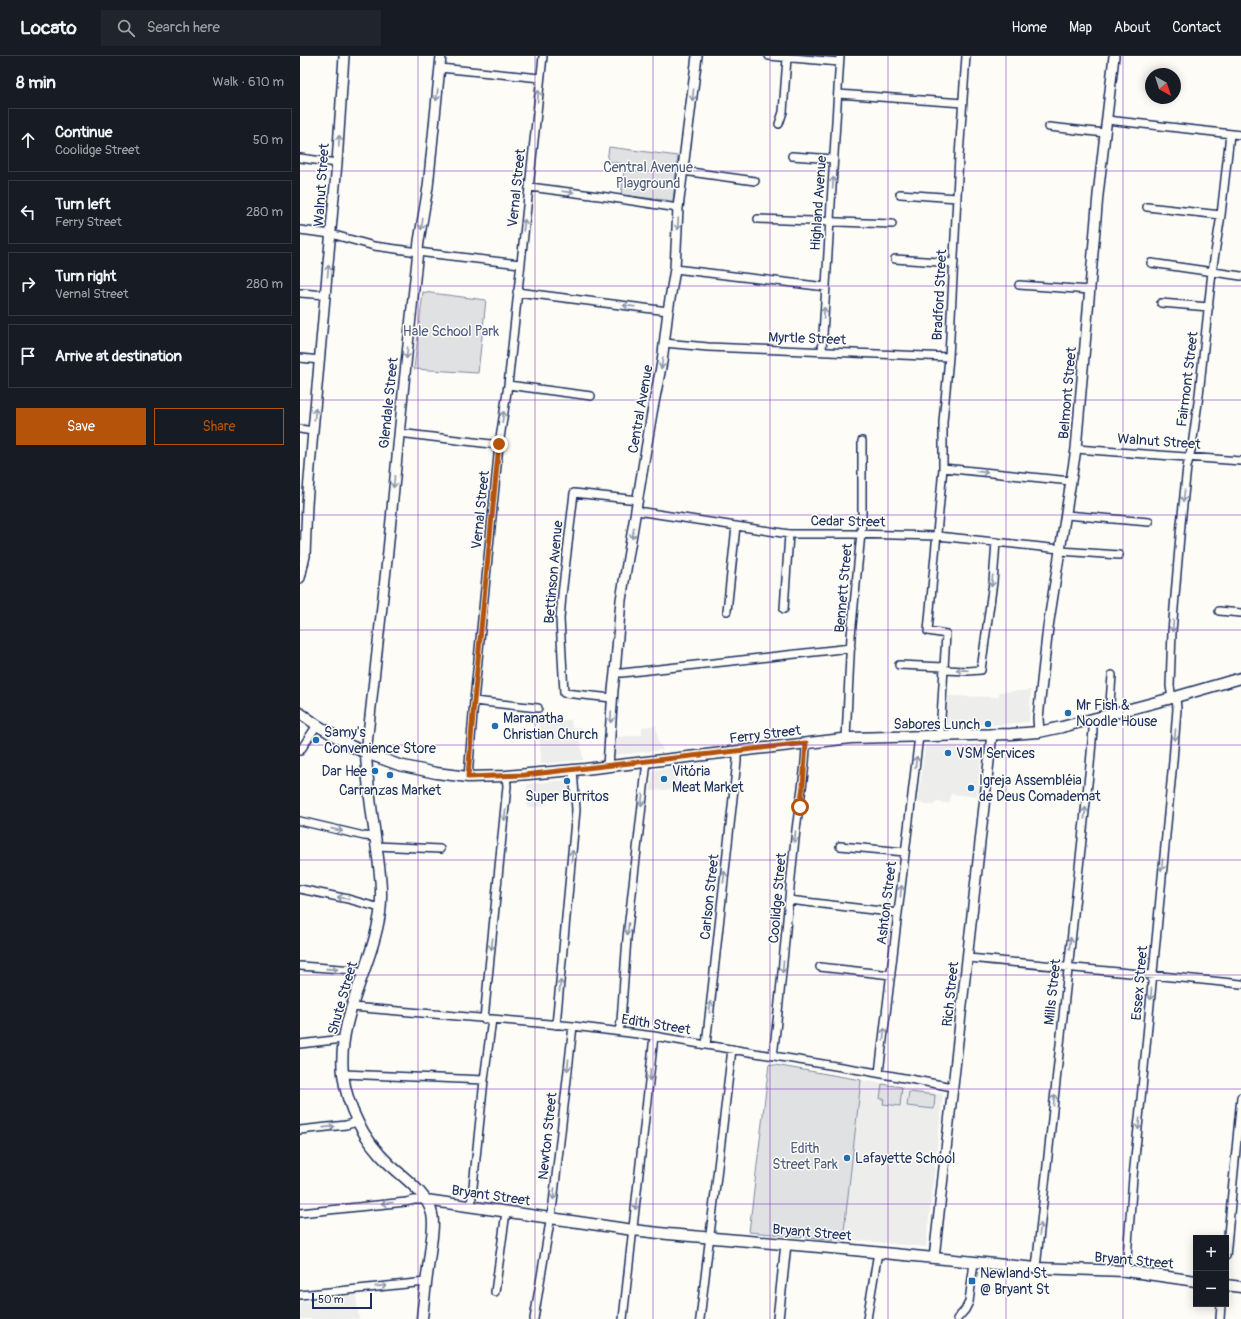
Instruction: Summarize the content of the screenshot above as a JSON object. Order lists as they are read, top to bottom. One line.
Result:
{"streets":{"main road":["Ferry Street","Shute Street","Bryant Street"],"street":["Walnut Street","Vernal Street","Highland Avenue","Bradford Street","Myrtle Street","Fairmont Street","Belmont Street","Glendale Street","Central Avenue","Cedar Street","Bettinson Avenue","Bennett Street","Carlson Street","Coolidge Street","Ashton Street","Essex Street","Mills Street","Rich Street","Edith Street","Newton Street"]},"crossings":[["Walnut Street","Fairmont Street"],["Walnut Street","Belmont Street"],["Vernal Street","Ferry Street"],["Highland Avenue","Myrtle Street"],["Bradford Street","Myrtle Street"],["Bradford Street","Cedar Street"],["Myrtle Street","Central Avenue"],["Fairmont Street","Ferry Street"],["Fairmont Street","Essex Street"],["Belmont Street","Cedar Street"],["Belmont Street","Ferry Street"],["Glendale Street","Ferry Street"],["Glendale Street","Shute Street"],["Central Avenue","Cedar Street"],["Central Avenue","Bettinson Avenue"],["Central Avenue","Ferry Street"],["Cedar Street","Bennett Street"],["Bennett Street","Ferry Street"],["Ferry Street","Carlson Street"],["Ferry Street","Coolidge Street"],["Ferry Street","Ashton Street"],["Ferry Street","Essex Street"],["Ferry Street","Mills Street"],["Ferry Street","Rich Street"],["Ferry Street","Shute Street"],["Carlson Street","Edith Street"],["Coolidge Street","Edith Street"],["Ashton Street","Edith Street"],["Essex Street","Bryant Street"],["Mills Street","Bryant Street"],["Rich Street","Edith Street"],["Rich Street","Bryant Street"],["Shute Street","Edith Street"],["Shute Street","Bryant Street"],["Edith Street","Newton Street"],["Newton Street","Bryant Street"]],"one_way":["Highland Avenue","Fairmont Street","Glendale Street","Central Avenue","Carlson Street","Coolidge Street","Ashton Street","Essex Street","Mills Street","Newton Street"],"parks":["Central Avenue Playground","Hale School Park","Edith Street Park"],"places":{"other":["Mr Fish & Noodle House","Sabores Lunch","Maranatha Christian Church","Samy's Convenience Store","VSM Services","Dar Hee","Carranzas Market","Vitória Meat Market","Super Burritos","Igreja Assembléia de Deus Comademat","Lafayette School"],"transit":["Newland St @ Bryant St"]},"scale_bar":"50 m","north":"bottom right","page":{"header":"Locato","search":"Search here","nav":["Home","Map","About","Contact"],"heading":["8 min","Walk · 610 m"],"list":[["Continue","Coolidge Street","50 m"],["Turn left","Ferry Street","280 m"],["Turn right","Vernal Street","280 m"],"Arrive at destination"],"buttons":["Save","Share"],"map_buttons":["+","−"],"scale":"50 m"}}
